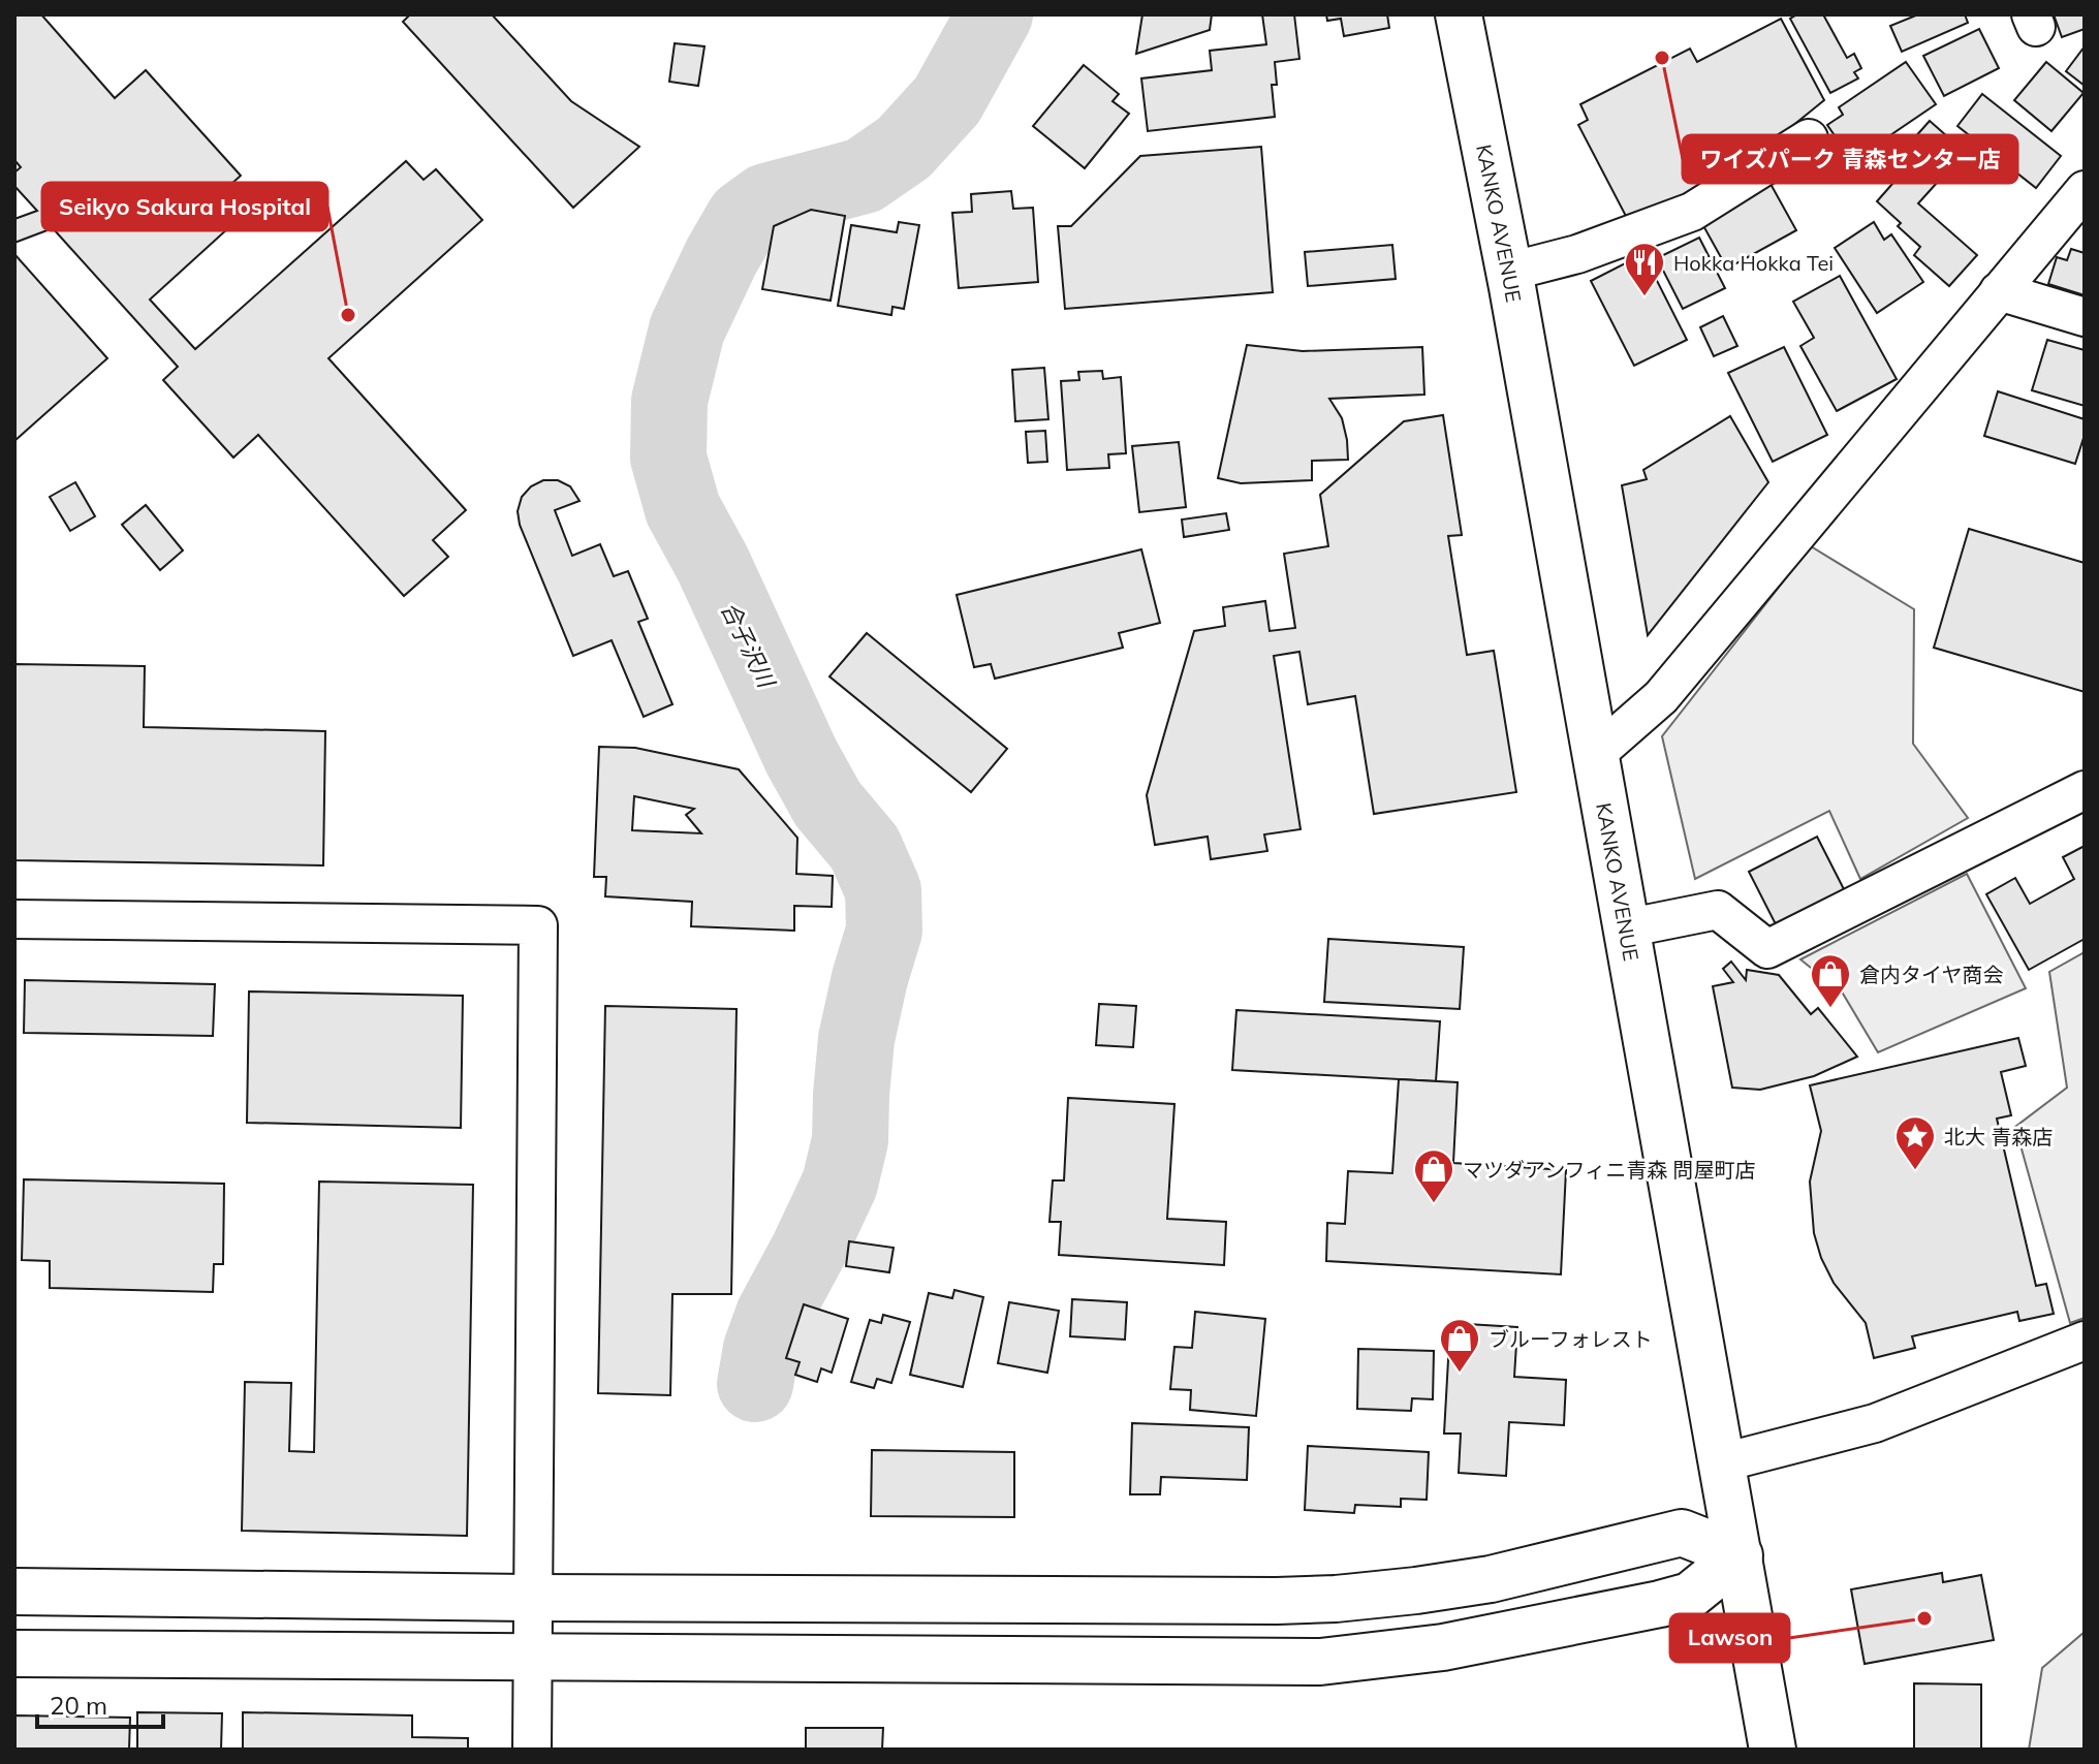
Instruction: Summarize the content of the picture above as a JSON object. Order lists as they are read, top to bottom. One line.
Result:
{"streets":{"main road":["KANKO AVENUE"]},"water":["合子沢川"],"places":{"other":["ワイズパーク 青森センター店","Seikyo Sakura Hospital","Lawson"],"restaurant":["Hokka Hokka Tei"],"shop":["倉内タイヤ商会","マツダアンフィニ青森 問屋町店","ブルーフォレスト"],"place":["北大 青森店"]},"scale_bar":"20 m"}
